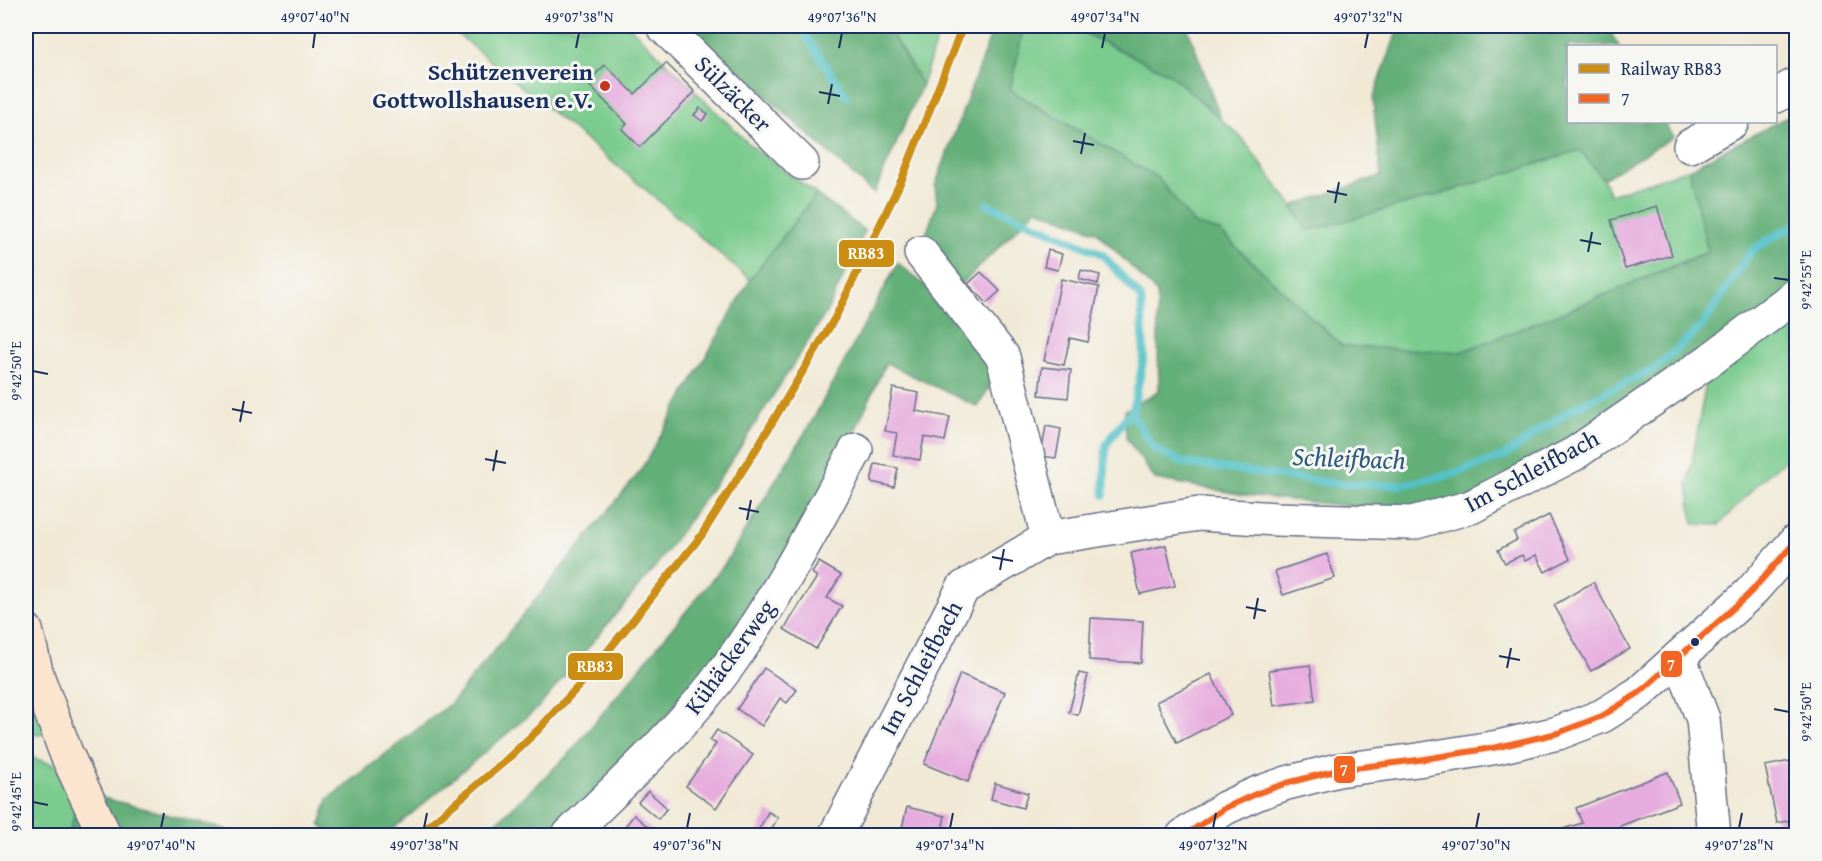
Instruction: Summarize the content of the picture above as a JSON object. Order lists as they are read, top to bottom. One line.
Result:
{"streets":{"street":["Sülzäcker","Im Schleifbach","Kühäckerweg"]},"water":["Schleifbach"],"places":["Schützenverein Gottwollshausen e.V."],"lines":["rail line RB83","transit line 7"],"legend":["Railway RB83","7"],"coordinates":["49°07'40\"N","49°07'38\"N","49°07'36\"N","49°07'34\"N","49°07'32\"N","9°42'55\"E","9°42'50\"E","9°42'45\"E","49°07'30\"N","49°07'28\"N"]}
